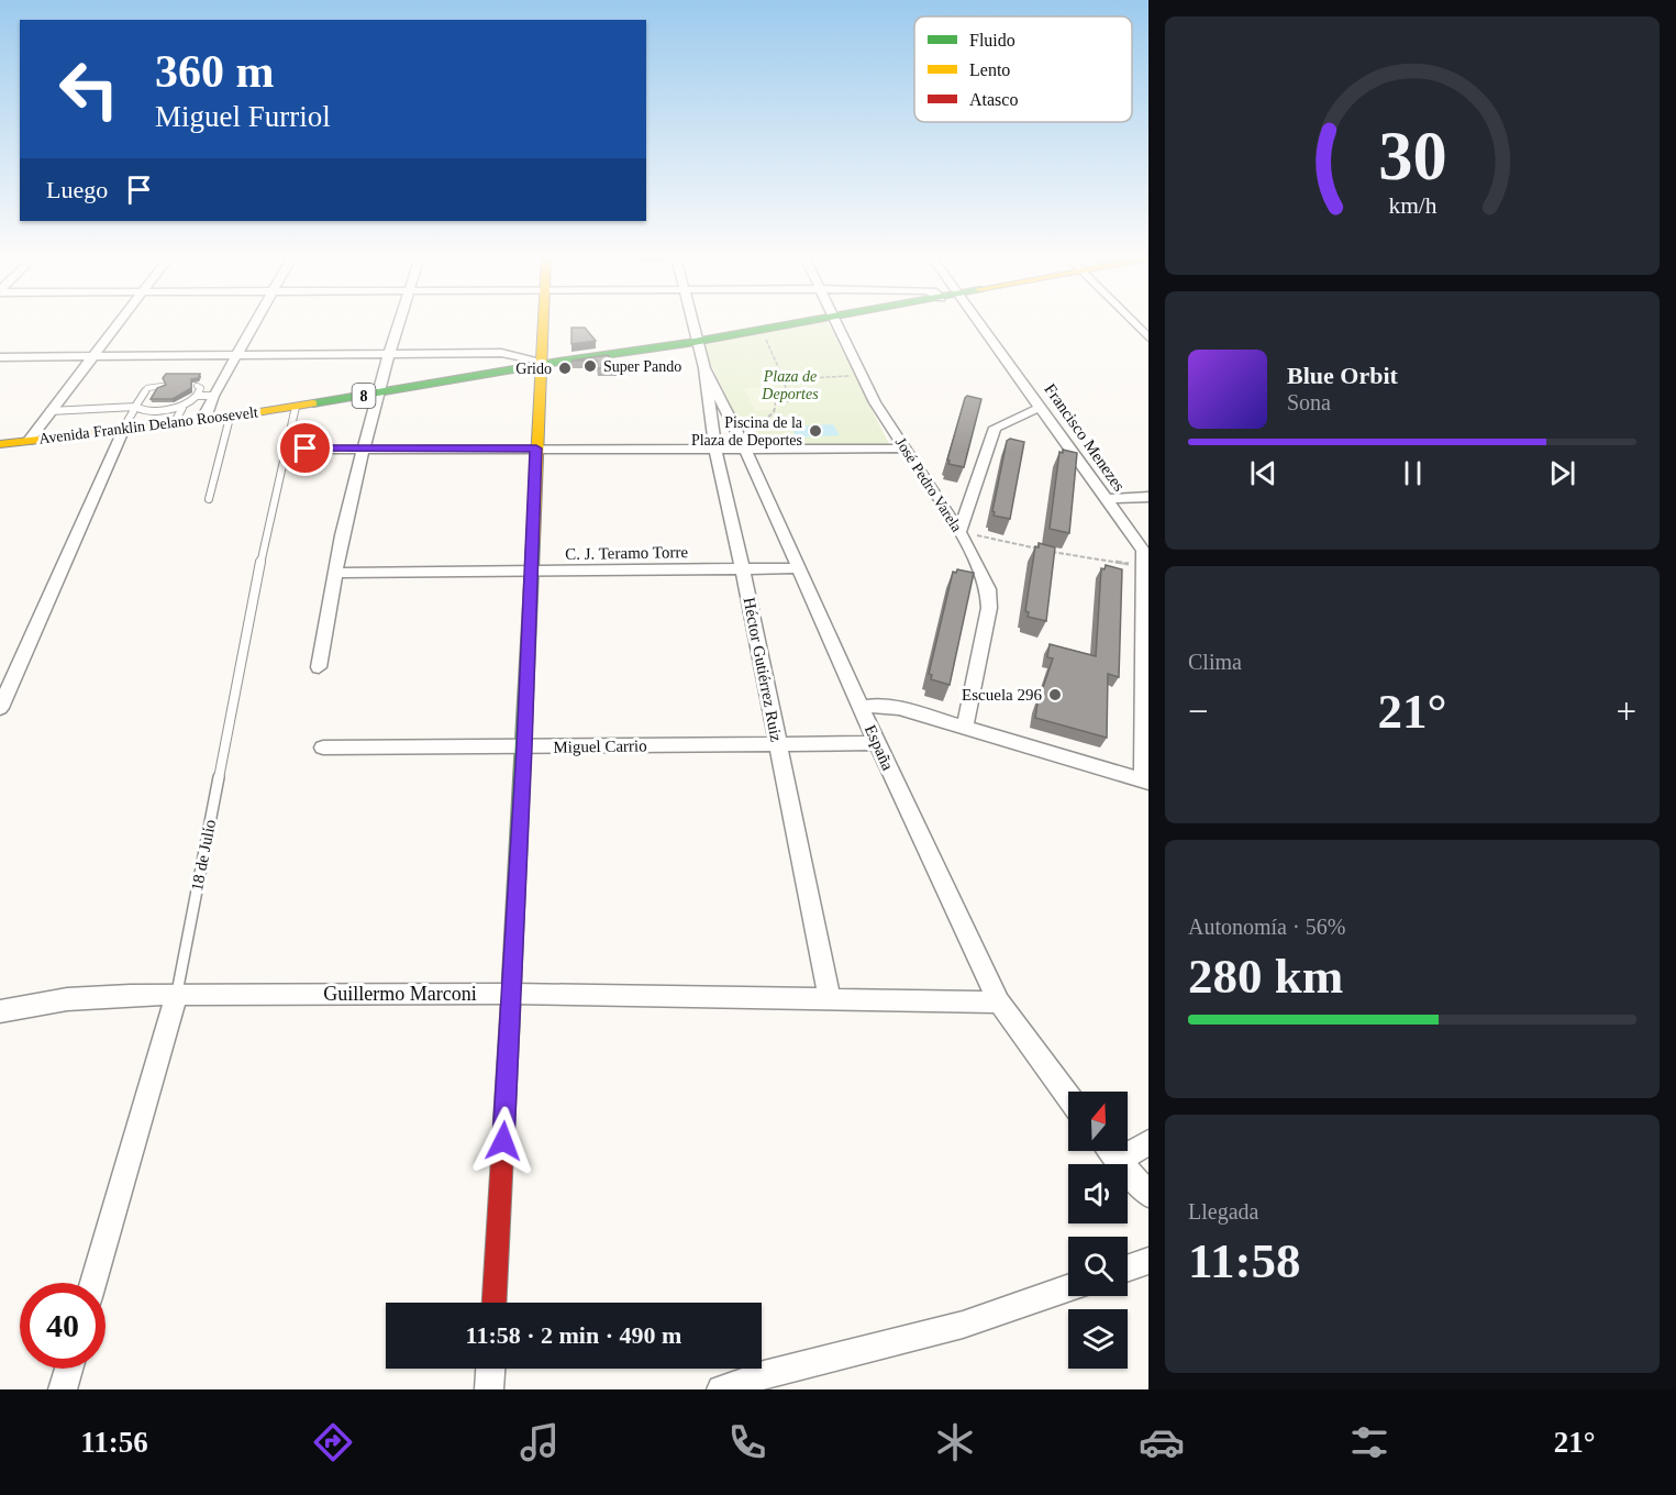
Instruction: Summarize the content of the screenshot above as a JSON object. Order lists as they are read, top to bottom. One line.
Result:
{"streets":{"main road":["8","Avenida Franklin Delano Roosevelt"],"street":["Francisco Menezes","José Pedro Varela","C. J. Teramo Torre","Héctor Gutiérrez Ruiz","Miguel Carrio","España","18 de Julio","Guillermo Marconi"]},"crossings":[["8","Avenida Franklin Delano Roosevelt"],["Avenida Franklin Delano Roosevelt","Héctor Gutiérrez Ruiz"],["Avenida Franklin Delano Roosevelt","18 de Julio"],["C. J. Teramo Torre","Héctor Gutiérrez Ruiz"],["C. J. Teramo Torre","España"],["Héctor Gutiérrez Ruiz","Miguel Carrio"],["Héctor Gutiérrez Ruiz","España"],["Héctor Gutiérrez Ruiz","Guillermo Marconi"],["Miguel Carrio","España"],["España","Guillermo Marconi"],["18 de Julio","Guillermo Marconi"]],"parks":["Plaza de Deportes"],"places":["Super Pando","Grido","Piscina de la Plaza de Deportes","Escuela 296"],"legend":["Fluido","Lento","Atasco"],"north":"top","page":{"turn":["360 m","Miguel Furriol"],"then":"Luego","song":["Blue Orbit","Sona"],"tile":["Clima",["Autonomía · 56%","280 km"],["Llegada","11:58"]],"heat":["−","21°","+"],"limit":"40","trip":"11:58 · 2 min · 490 m","tabs":["11:56","21°"],"gauge":["30","km/h"]}}
